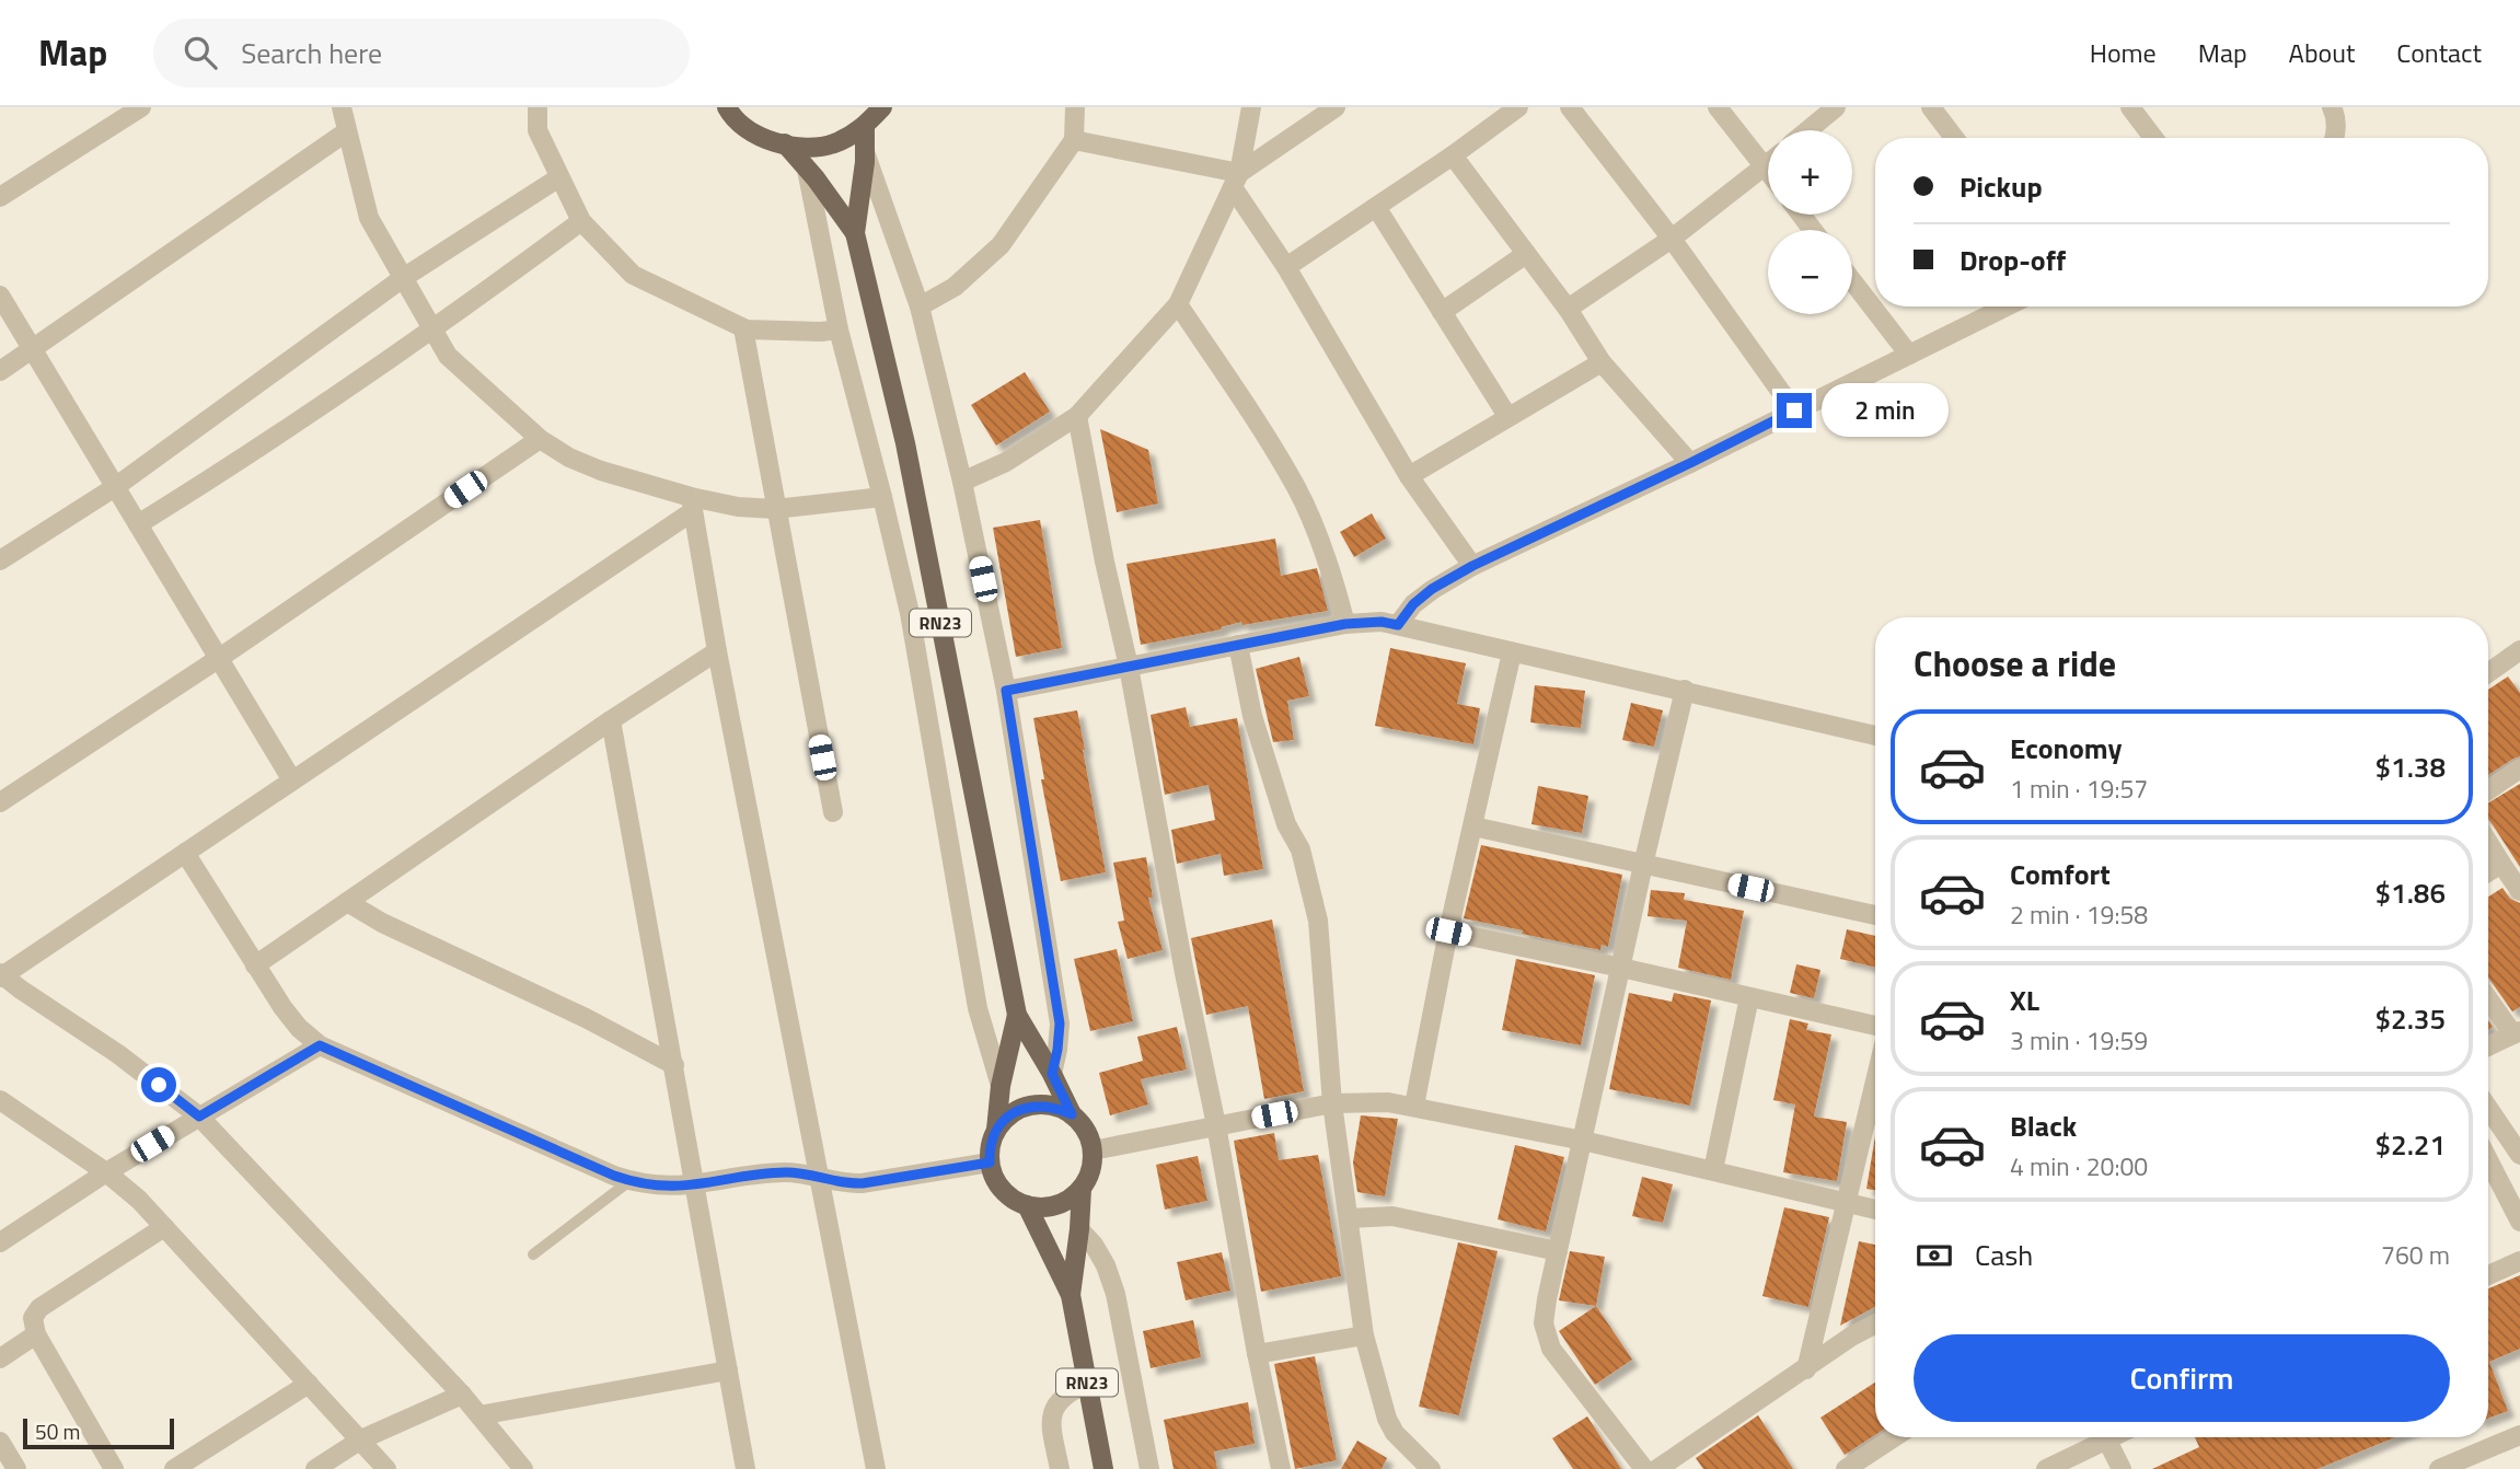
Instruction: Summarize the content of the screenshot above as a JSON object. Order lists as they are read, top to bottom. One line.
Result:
{"streets":{"main road":["RN23"]},"scale_bar":"50 m","page":{"header":"Map","search":"Search here","nav":["Home","Map","About","Contact"],"map_buttons":["+","−"],"banner":["Pickup","Drop-off"],"bubble":"2 min","heading":"Choose a ride","list":[{"name":"Economy","note":"1 min · 19:57","value":"$1.38"},{"name":"Comfort","note":"2 min · 19:58","value":"$1.86"},{"name":"XL","note":"3 min · 19:59","value":"$2.35"},{"name":"Black","note":"4 min · 20:00","value":"$2.21"}],"pay":["Cash","760 m"],"buttons":"Confirm","scale":"50 m"}}
